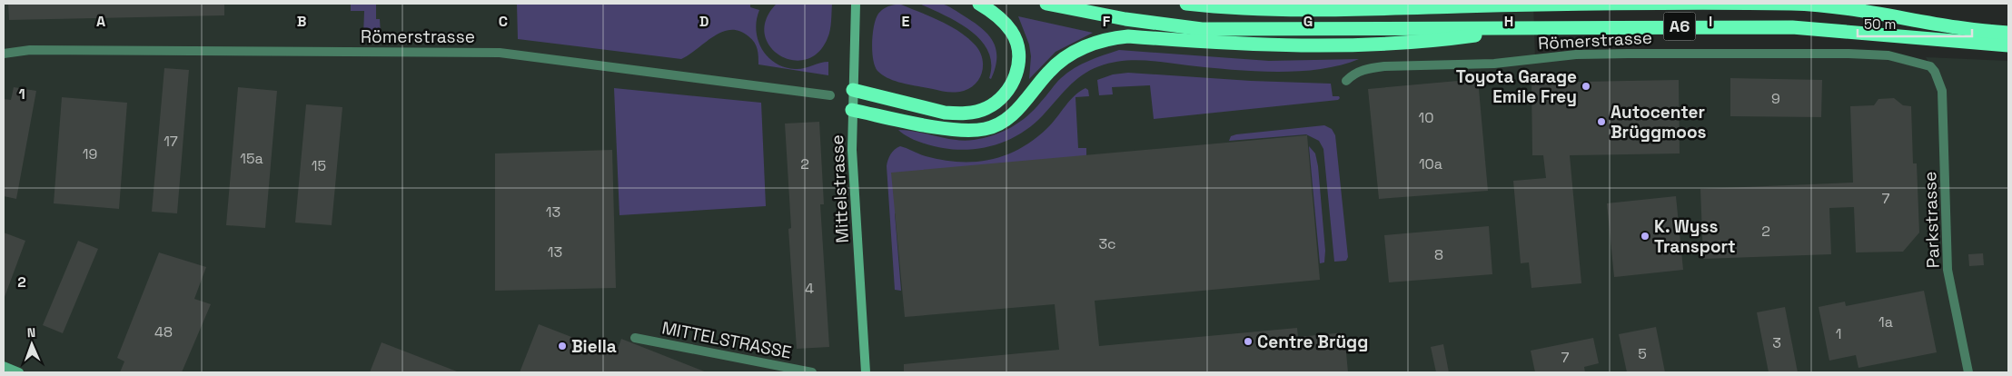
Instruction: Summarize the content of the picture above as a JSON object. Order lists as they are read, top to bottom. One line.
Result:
{"streets":{"highway":["A6"],"main road":["Mittelstrasse"],"street":["Römerstrasse","Parkstrasse","MITTELSTRASSE"]},"crossings":[["Römerstrasse","Parkstrasse"]],"places":["Toyota Garage Emile Frey","Autocenter Brüggmoos","K. Wyss Transport","Centre Brügg","Biella"],"house_numbers":["9","10","17","19","15a","2","10a","15","7","13","2","3c","13","8","4","1a","48","1","3","5","7"],"scale_bar":"50 m","north":"top","grid":{"columns":["A","B","C","D","E","F","G","H","I"],"rows":["1","2"]}}
